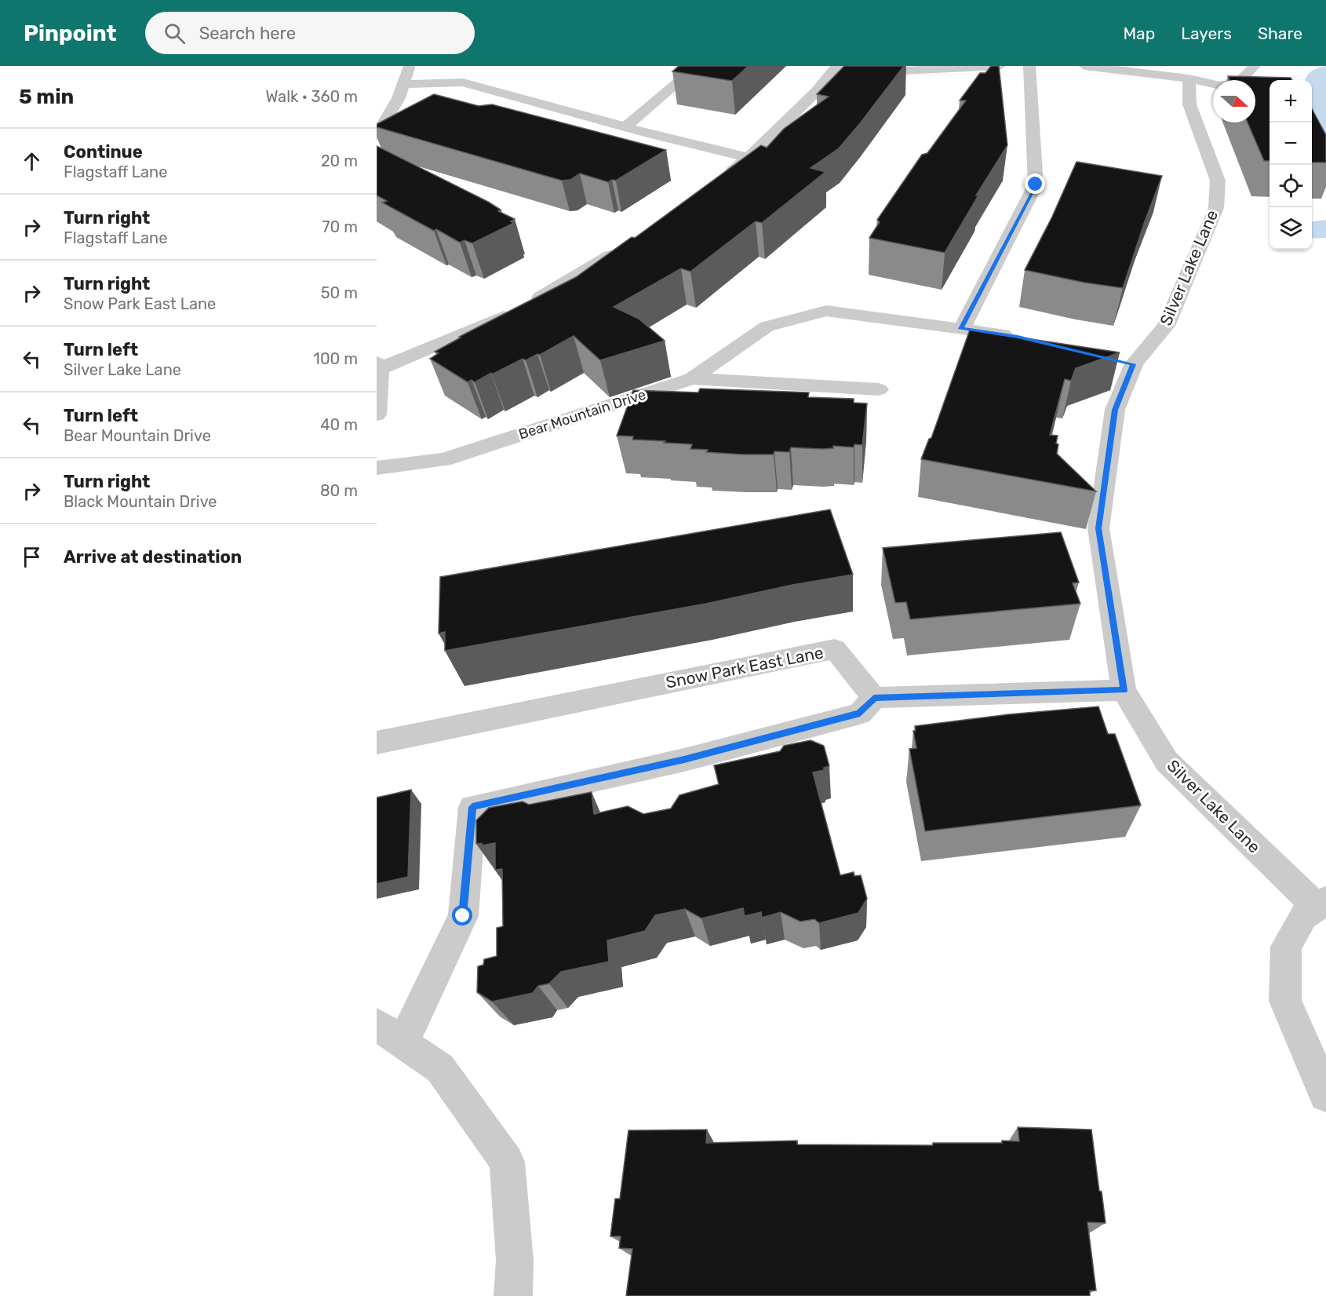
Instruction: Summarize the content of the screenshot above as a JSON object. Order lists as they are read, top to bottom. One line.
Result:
{"streets":{"street":["Silver Lake Lane","Bear Mountain Drive","Snow Park East Lane"]},"north":"right","page":{"header":"Pinpoint","search":"Search here","nav":["Map","Layers","Share"],"heading":["5 min","Walk · 360 m"],"map_buttons":["+","−"],"list":[["Continue","Flagstaff Lane","20 m"],["Turn right","Flagstaff Lane","70 m"],["Turn right","Snow Park East Lane","50 m"],["Turn left","Silver Lake Lane","100 m"],["Turn left","Bear Mountain Drive","40 m"],["Turn right","Black Mountain Drive","80 m"],"Arrive at destination"]}}
